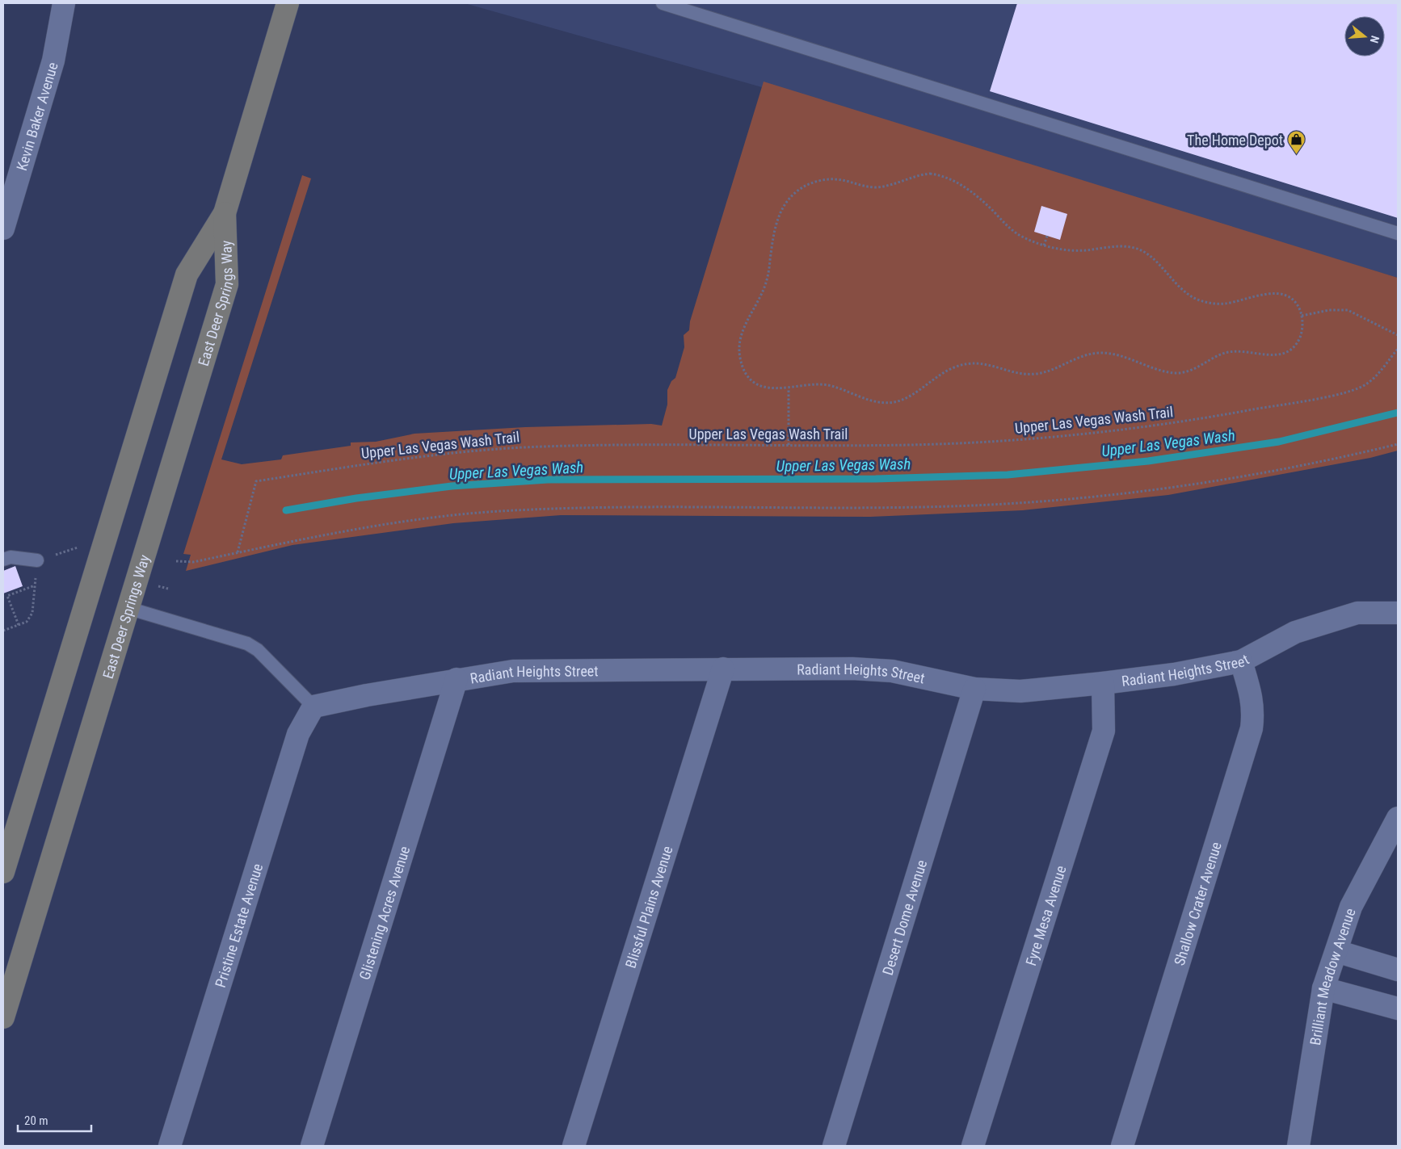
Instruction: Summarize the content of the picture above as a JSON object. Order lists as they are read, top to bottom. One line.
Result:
{"streets":{"street":["Kevin Baker Avenue","East Deer Springs Way","Radiant Heights Street","Shallow Crater Avenue","Blissful Plains Avenue","Glistening Acres Avenue","Fyre Mesa Avenue","Desert Dome Avenue","Pristine Estate Avenue","Brilliant Meadow Avenue"],"path":["Upper Las Vegas Wash Trail"]},"crossings":[["Radiant Heights Street","Shallow Crater Avenue"],["Radiant Heights Street","Blissful Plains Avenue"],["Radiant Heights Street","Glistening Acres Avenue"],["Radiant Heights Street","Fyre Mesa Avenue"],["Radiant Heights Street","Desert Dome Avenue"],["Radiant Heights Street","Pristine Estate Avenue"]],"water":["Upper Las Vegas Wash"],"places":{"shop":["The Home Depot"]},"scale_bar":"20 m","north":"right"}
